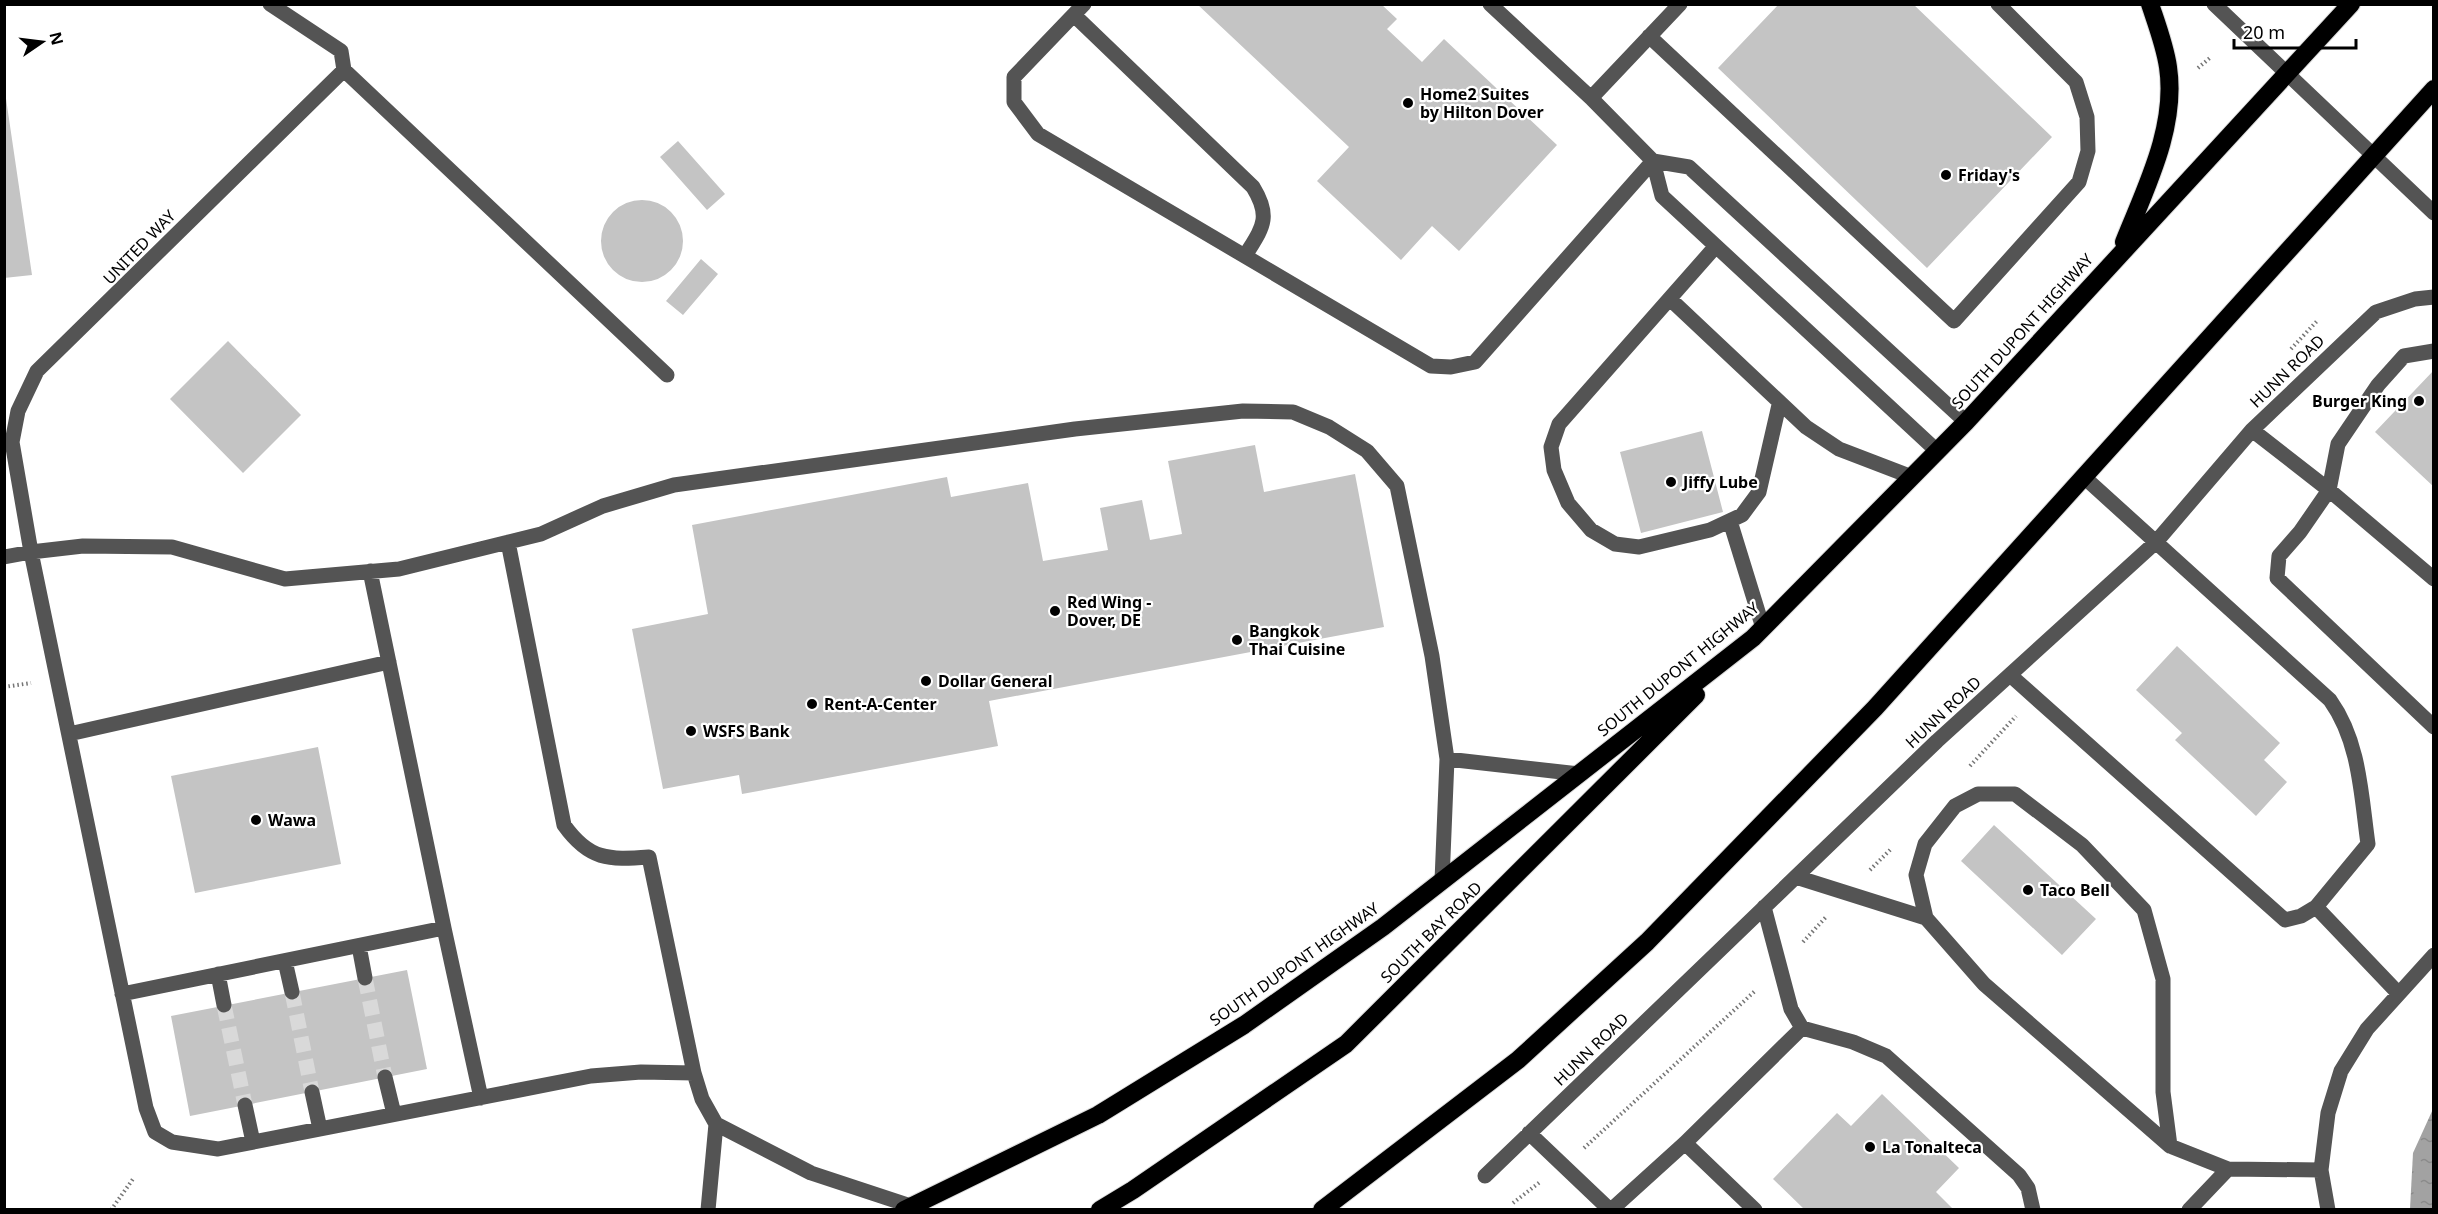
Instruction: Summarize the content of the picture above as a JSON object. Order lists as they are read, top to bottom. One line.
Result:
{"streets":{"highway":["SOUTH DUPONT HIGHWAY","SOUTH BAY ROAD"],"street":["UNITED WAY","HUNN ROAD"]},"crossings":[["SOUTH DUPONT HIGHWAY","SOUTH BAY ROAD"]],"places":["Home2 Suites by Hilton Dover","Friday's","Burger King","Jiffy Lube","Red Wing - Dover, DE","Bangkok Thai Cuisine","Dollar General","Rent-A-Center","WSFS Bank","Wawa","Taco Bell","La Tonalteca"],"scale_bar":"20 m","north":"right"}
